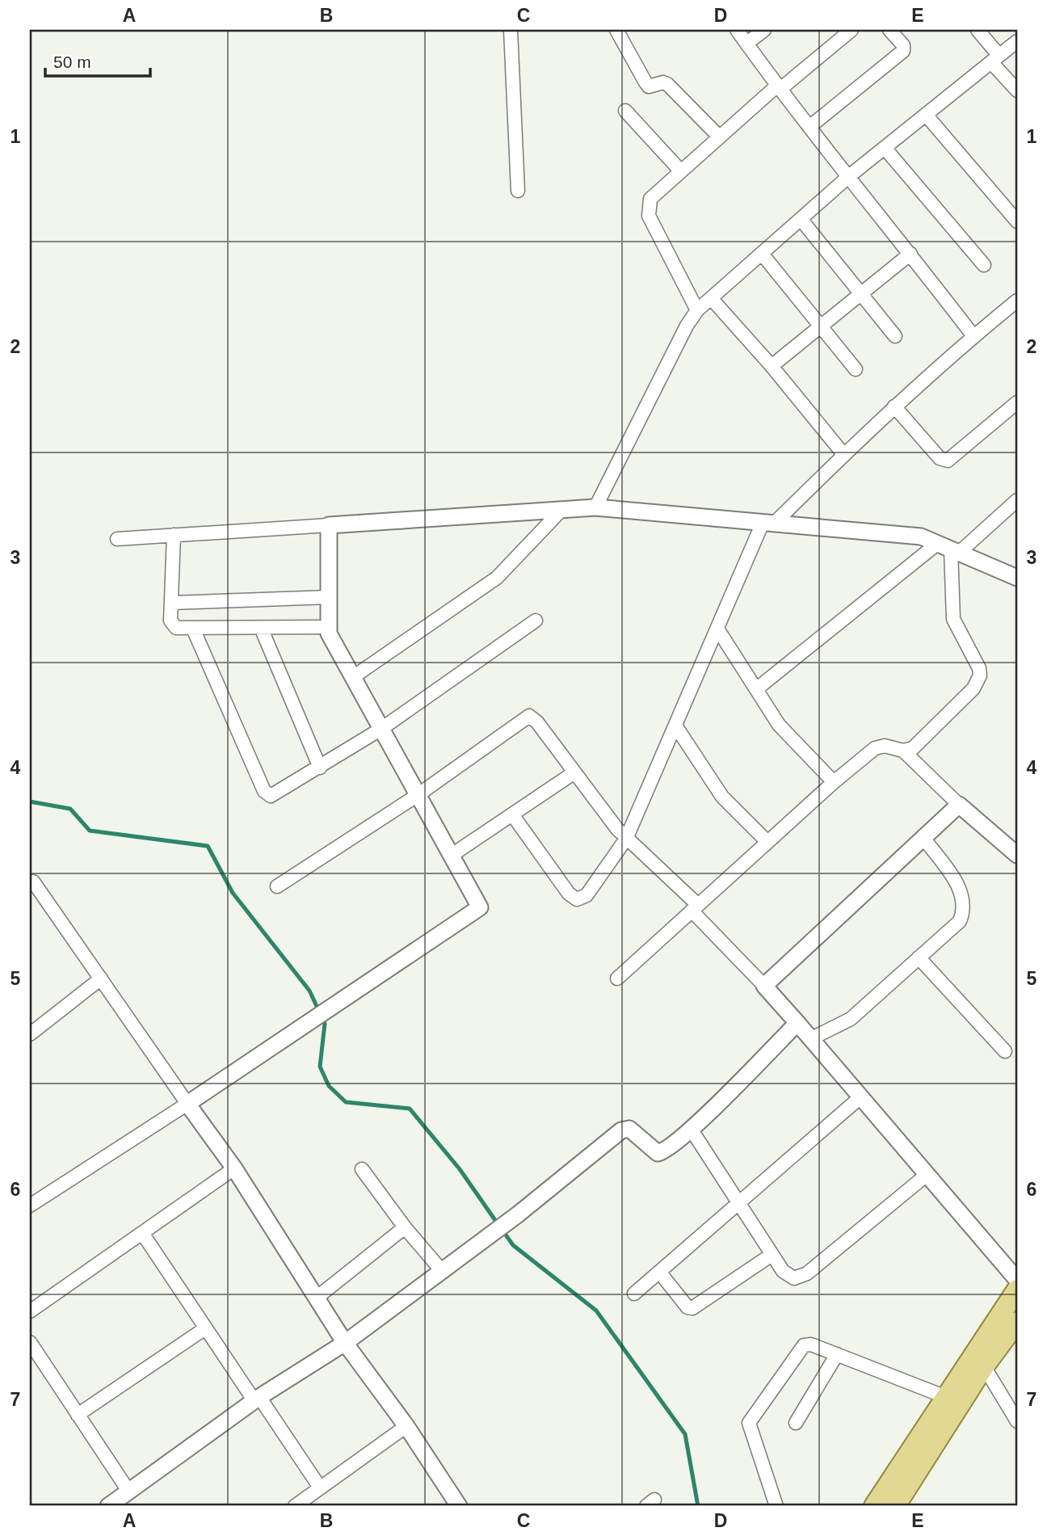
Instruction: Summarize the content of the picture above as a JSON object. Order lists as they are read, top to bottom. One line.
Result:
{"scale_bar":"50 m","grid":{"columns":["A","B","C","D","E"],"rows":["1","2","3","4","5","6","7"]}}
